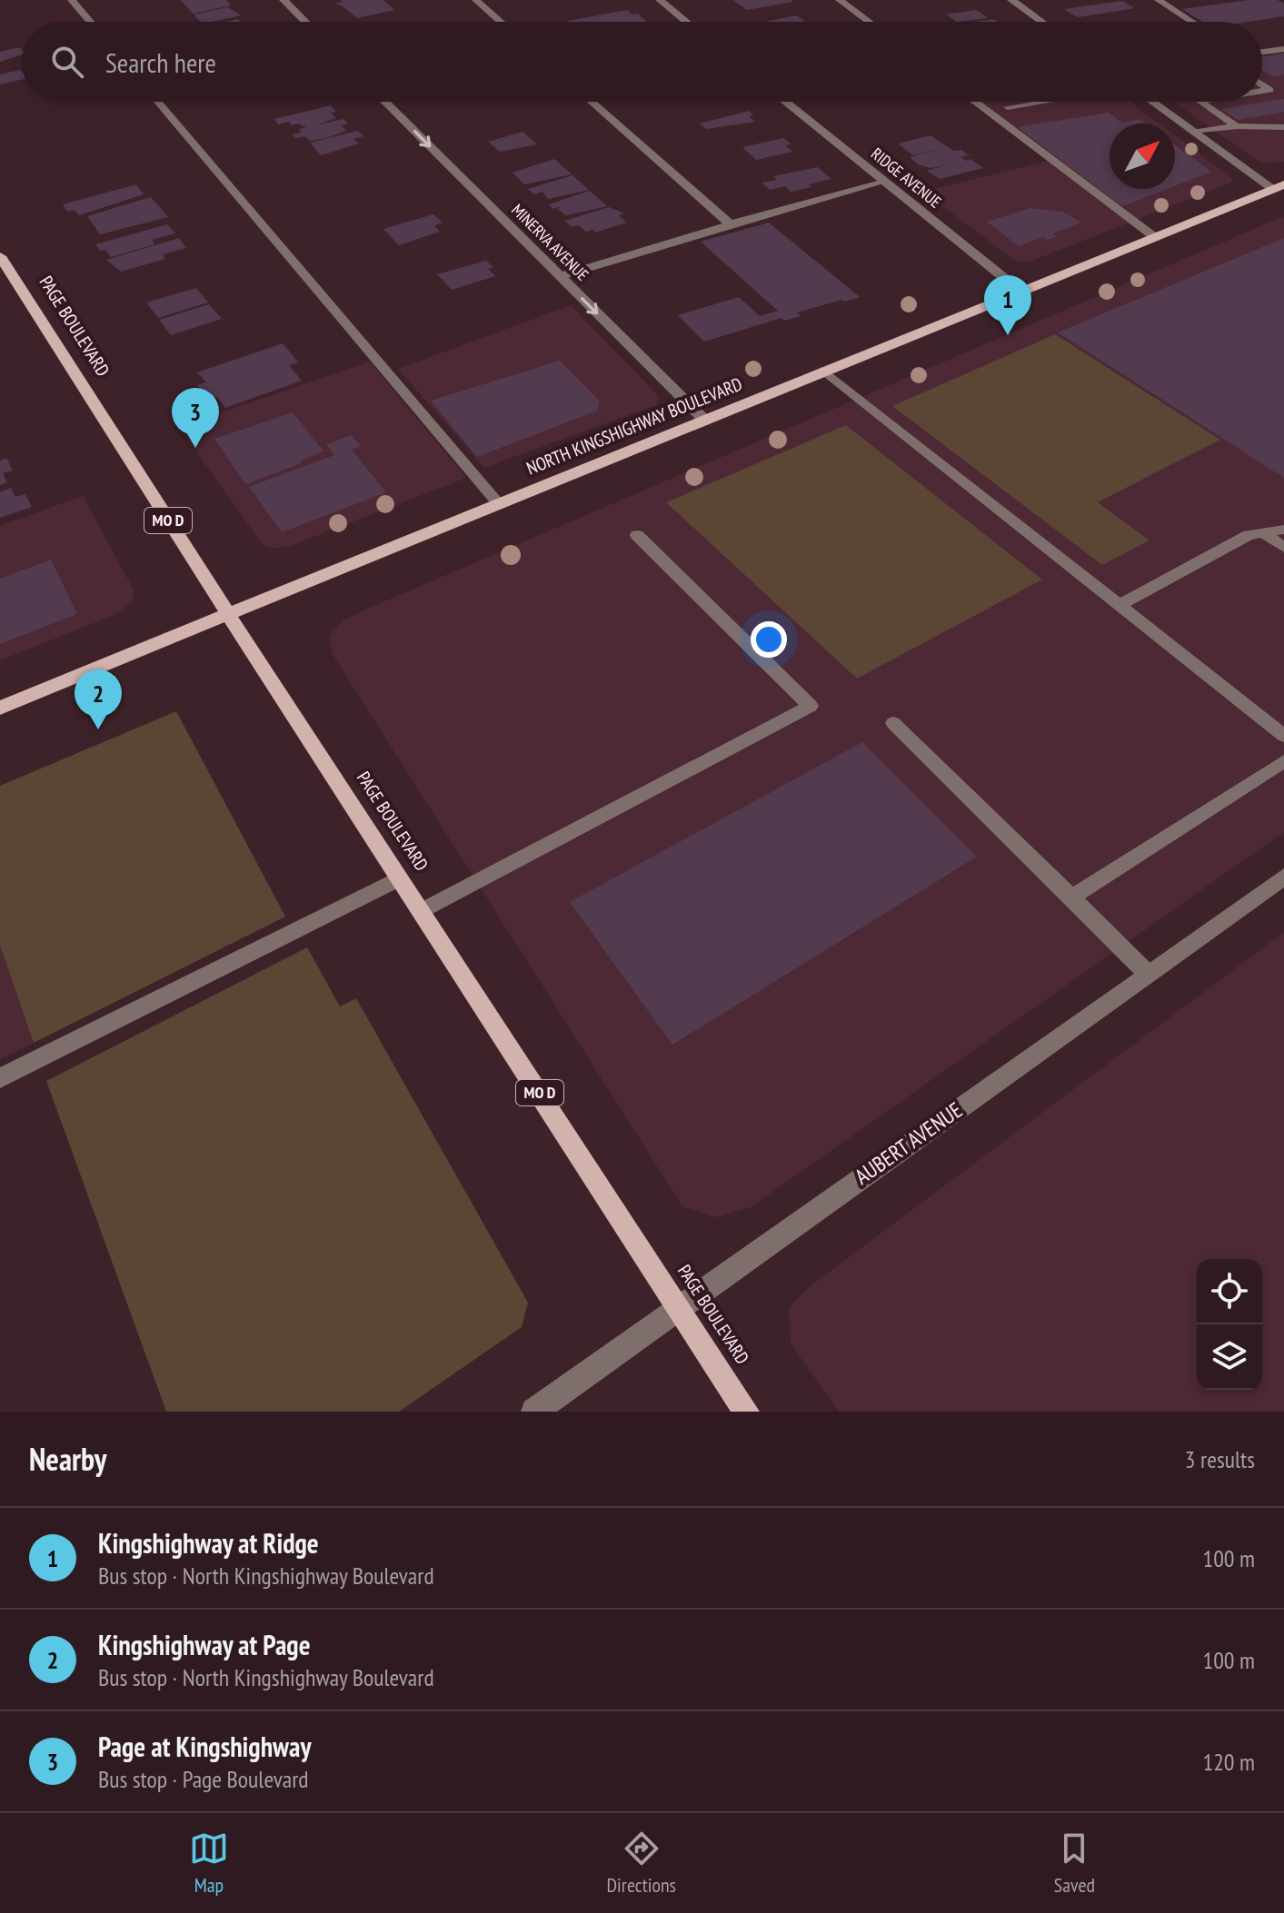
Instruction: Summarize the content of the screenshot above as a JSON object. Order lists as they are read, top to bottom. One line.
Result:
{"streets":{"main road":["PAGE BOULEVARD","NORTH KINGSHIGHWAY BOULEVARD","MO D"],"street":["RIDGE AVENUE","MINERVA AVENUE","AUBERT AVENUE"]},"crossings":[["RIDGE AVENUE","NORTH KINGSHIGHWAY BOULEVARD"],["MINERVA AVENUE","NORTH KINGSHIGHWAY BOULEVARD"],["PAGE BOULEVARD","NORTH KINGSHIGHWAY BOULEVARD"],["PAGE BOULEVARD","AUBERT AVENUE"]],"one_way":["MINERVA AVENUE"],"north":"top right","page":{"search":"Search here","pins":["1","3","2"],"heading":["Nearby","3 results"],"list":[{"mark":"1","name":"Kingshighway at Ridge","note":"Bus stop · North Kingshighway Boulevard","value":"100 m"},{"mark":"2","name":"Kingshighway at Page","note":"Bus stop · North Kingshighway Boulevard","value":"100 m"},{"mark":"3","name":"Page at Kingshighway","note":"Bus stop · Page Boulevard","value":"120 m"}],"nav":["Map","Directions","Saved"]}}
